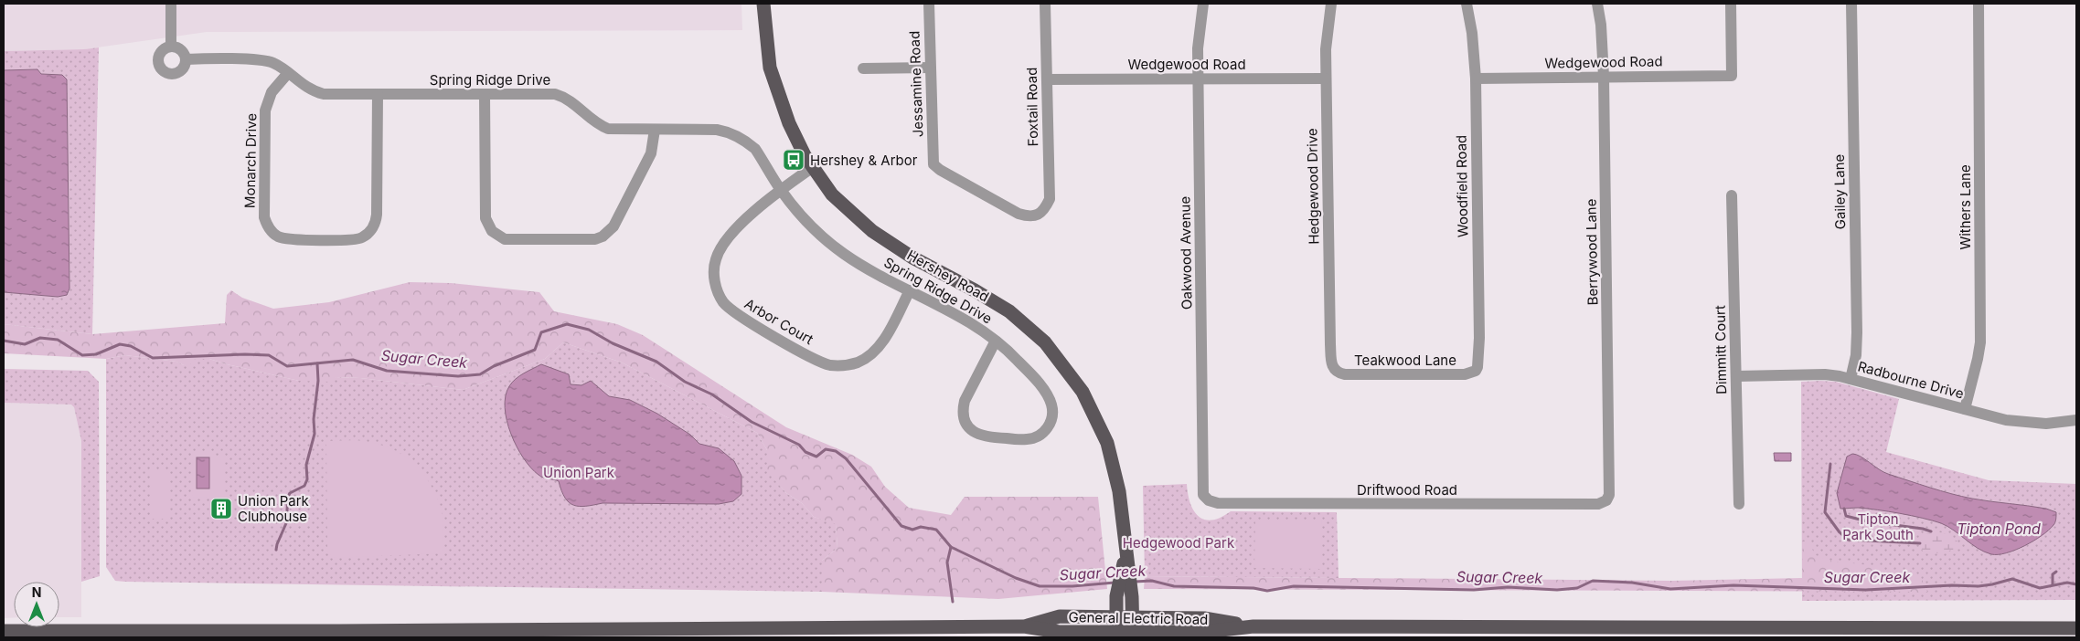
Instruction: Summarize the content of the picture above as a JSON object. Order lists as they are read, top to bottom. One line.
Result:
{"streets":{"main road":["Hershey Road","General Electric Road"],"street":["Wedgewood Road","Spring Ridge Drive","Jessamine Road","Foxtail Road","Monarch Drive","Hedgewood Drive","Woodfield Road","Gailey Lane","Withers Lane","Berrywood Lane","Oakwood Avenue","Arbor Court","Dimmitt Court","Teakwood Lane","Radbourne Drive","Driftwood Road"]},"crossings":[["Wedgewood Road","Foxtail Road"],["Wedgewood Road","Hedgewood Drive"],["Wedgewood Road","Woodfield Road"],["Wedgewood Road","Berrywood Lane"],["Wedgewood Road","Oakwood Avenue"],["Spring Ridge Drive","Monarch Drive"],["Spring Ridge Drive","Arbor Court"],["Jessamine Road","Foxtail Road"],["Hedgewood Drive","Teakwood Lane"],["Woodfield Road","Teakwood Lane"],["Gailey Lane","Radbourne Drive"],["Withers Lane","Radbourne Drive"],["Berrywood Lane","Driftwood Road"],["Oakwood Avenue","Driftwood Road"],["Hershey Road","Arbor Court"],["Hershey Road","General Electric Road"],["Dimmitt Court","Radbourne Drive"]],"water":["Sugar Creek","Tipton Pond"],"parks":["Union Park","Tipton Park South","Hedgewood Park"],"places":{"bus stop":["Hershey & Arbor"],"building":["Union Park Clubhouse"]},"north":"top"}
